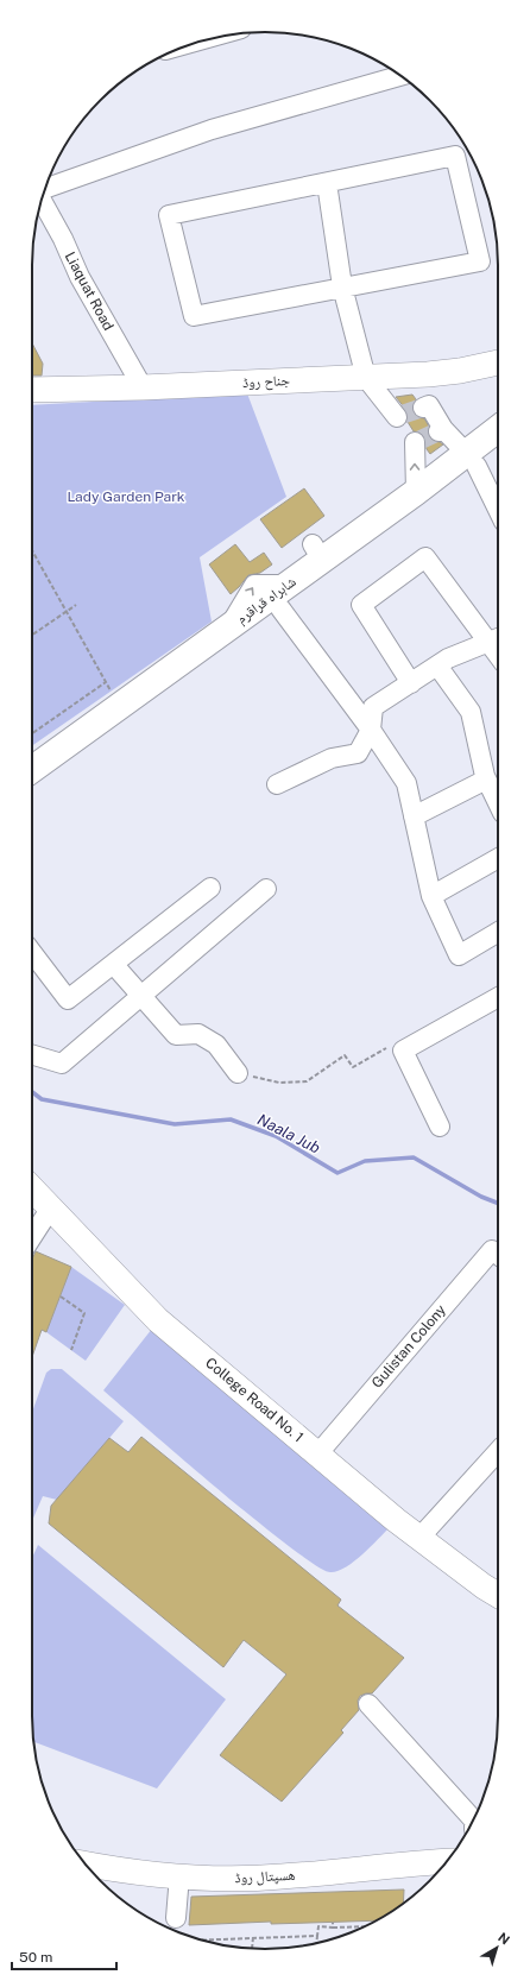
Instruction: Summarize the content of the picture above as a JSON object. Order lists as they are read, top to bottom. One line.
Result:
{"streets":{"highway":["شاہراہ قراقرم"],"main road":["جناح روڈ","College Road No. 1","ھسپتال روڈ"],"street":["Liaquat Road","Gulistan Colony"]},"crossings":[["Liaquat Road","جناح روڈ"],["Gulistan Colony","College Road No. 1"]],"water":["Naala Jub"],"parks":["Lady Garden Park"],"scale_bar":"50 m","north":"top right"}
